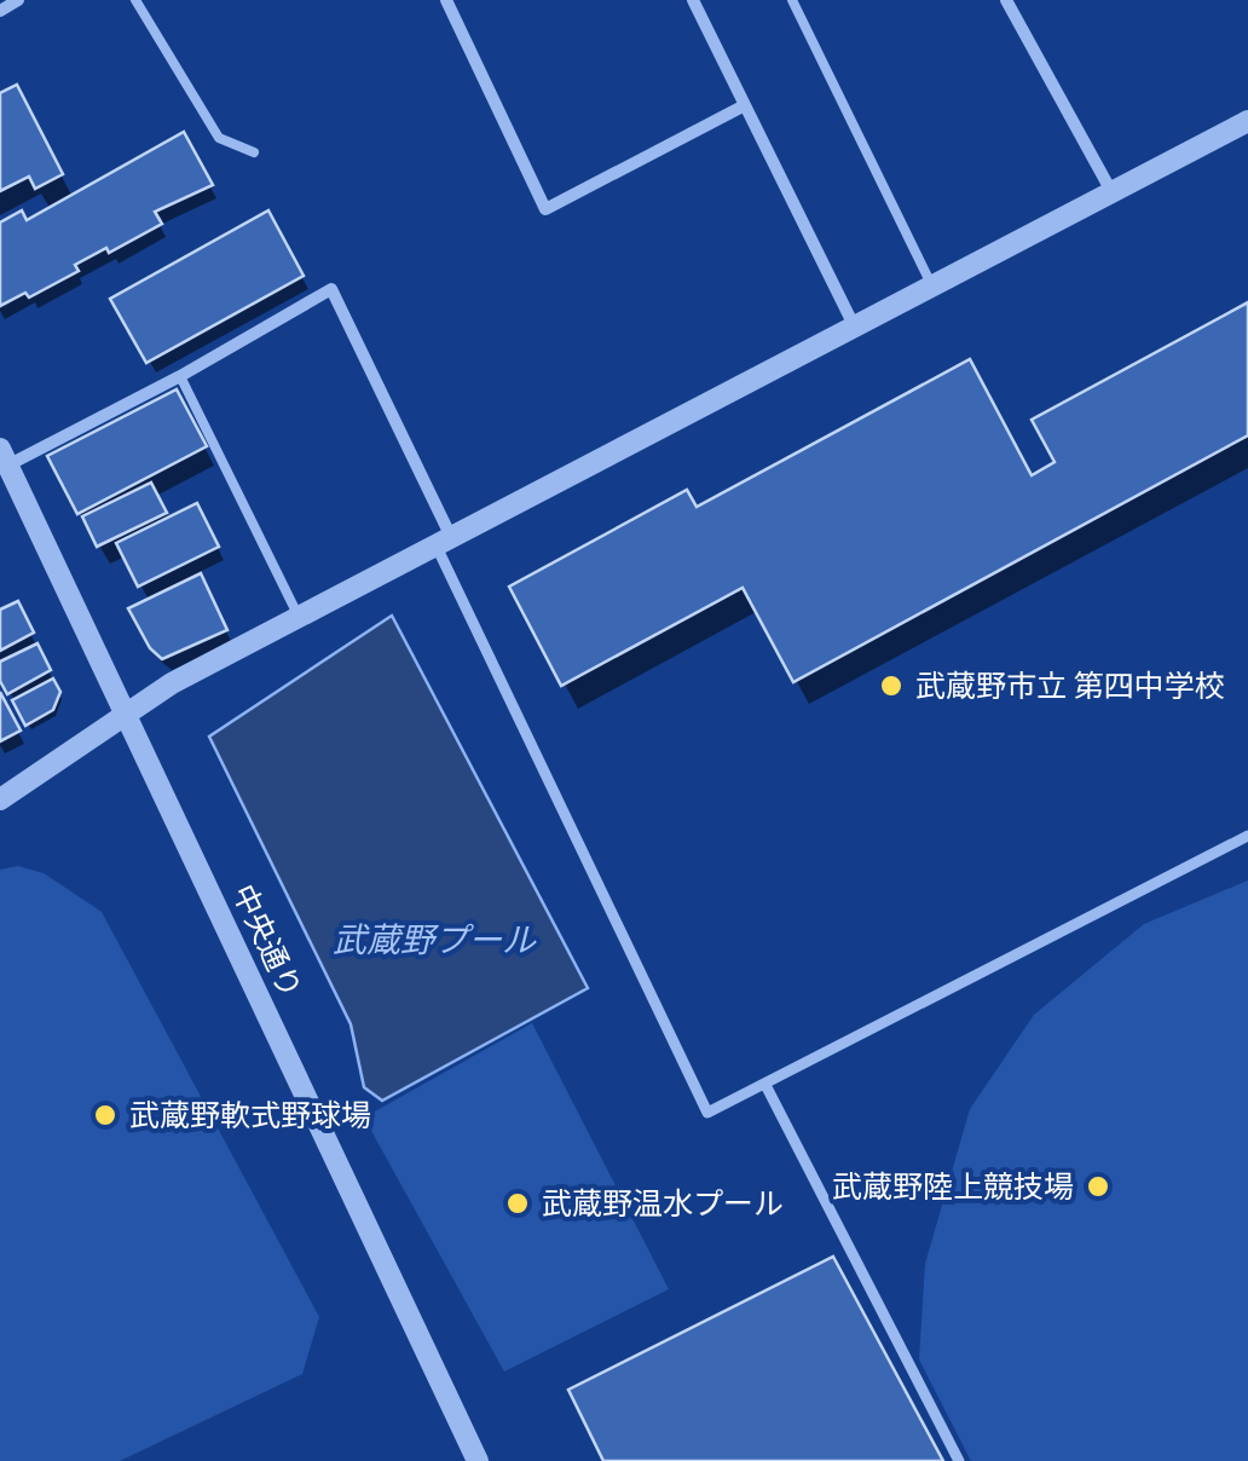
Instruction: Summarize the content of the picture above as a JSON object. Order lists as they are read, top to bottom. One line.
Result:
{"streets":{"street":["中央通り"]},"water":["武蔵野プール"],"places":["武蔵野市立 第四中学校","武蔵野軟式野球場","武蔵野陸上競技場","武蔵野温水プール"]}
